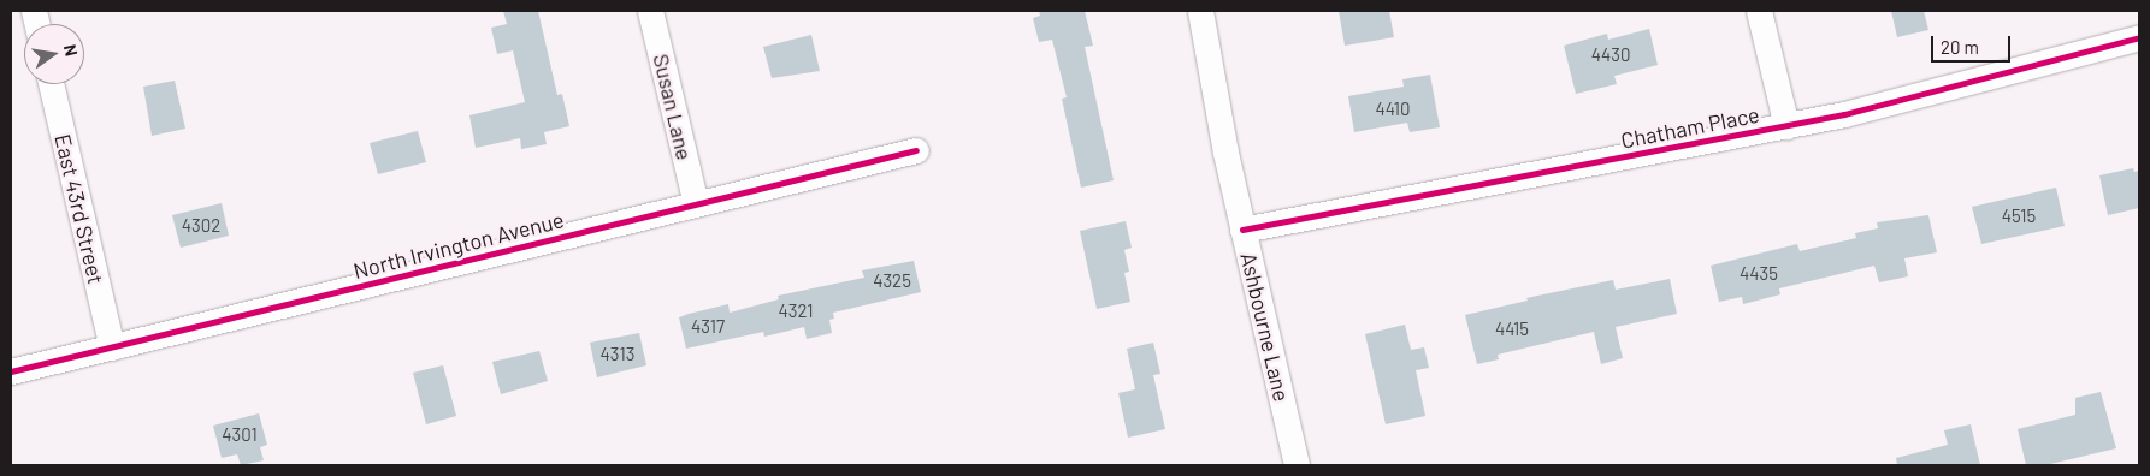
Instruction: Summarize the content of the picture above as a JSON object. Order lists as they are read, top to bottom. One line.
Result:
{"streets":{"street":["Susan Lane","Chatham Place","East 43rd Street","North Irvington Avenue","Ashbourne Lane"]},"crossings":[["Susan Lane","North Irvington Avenue"],["Chatham Place","Ashbourne Lane"],["East 43rd Street","North Irvington Avenue"]],"house_numbers":["4430","4410","4515","4302","4435","4325","4321","4317","4415","4313","4301"],"scale_bar":"20 m","north":"right"}
